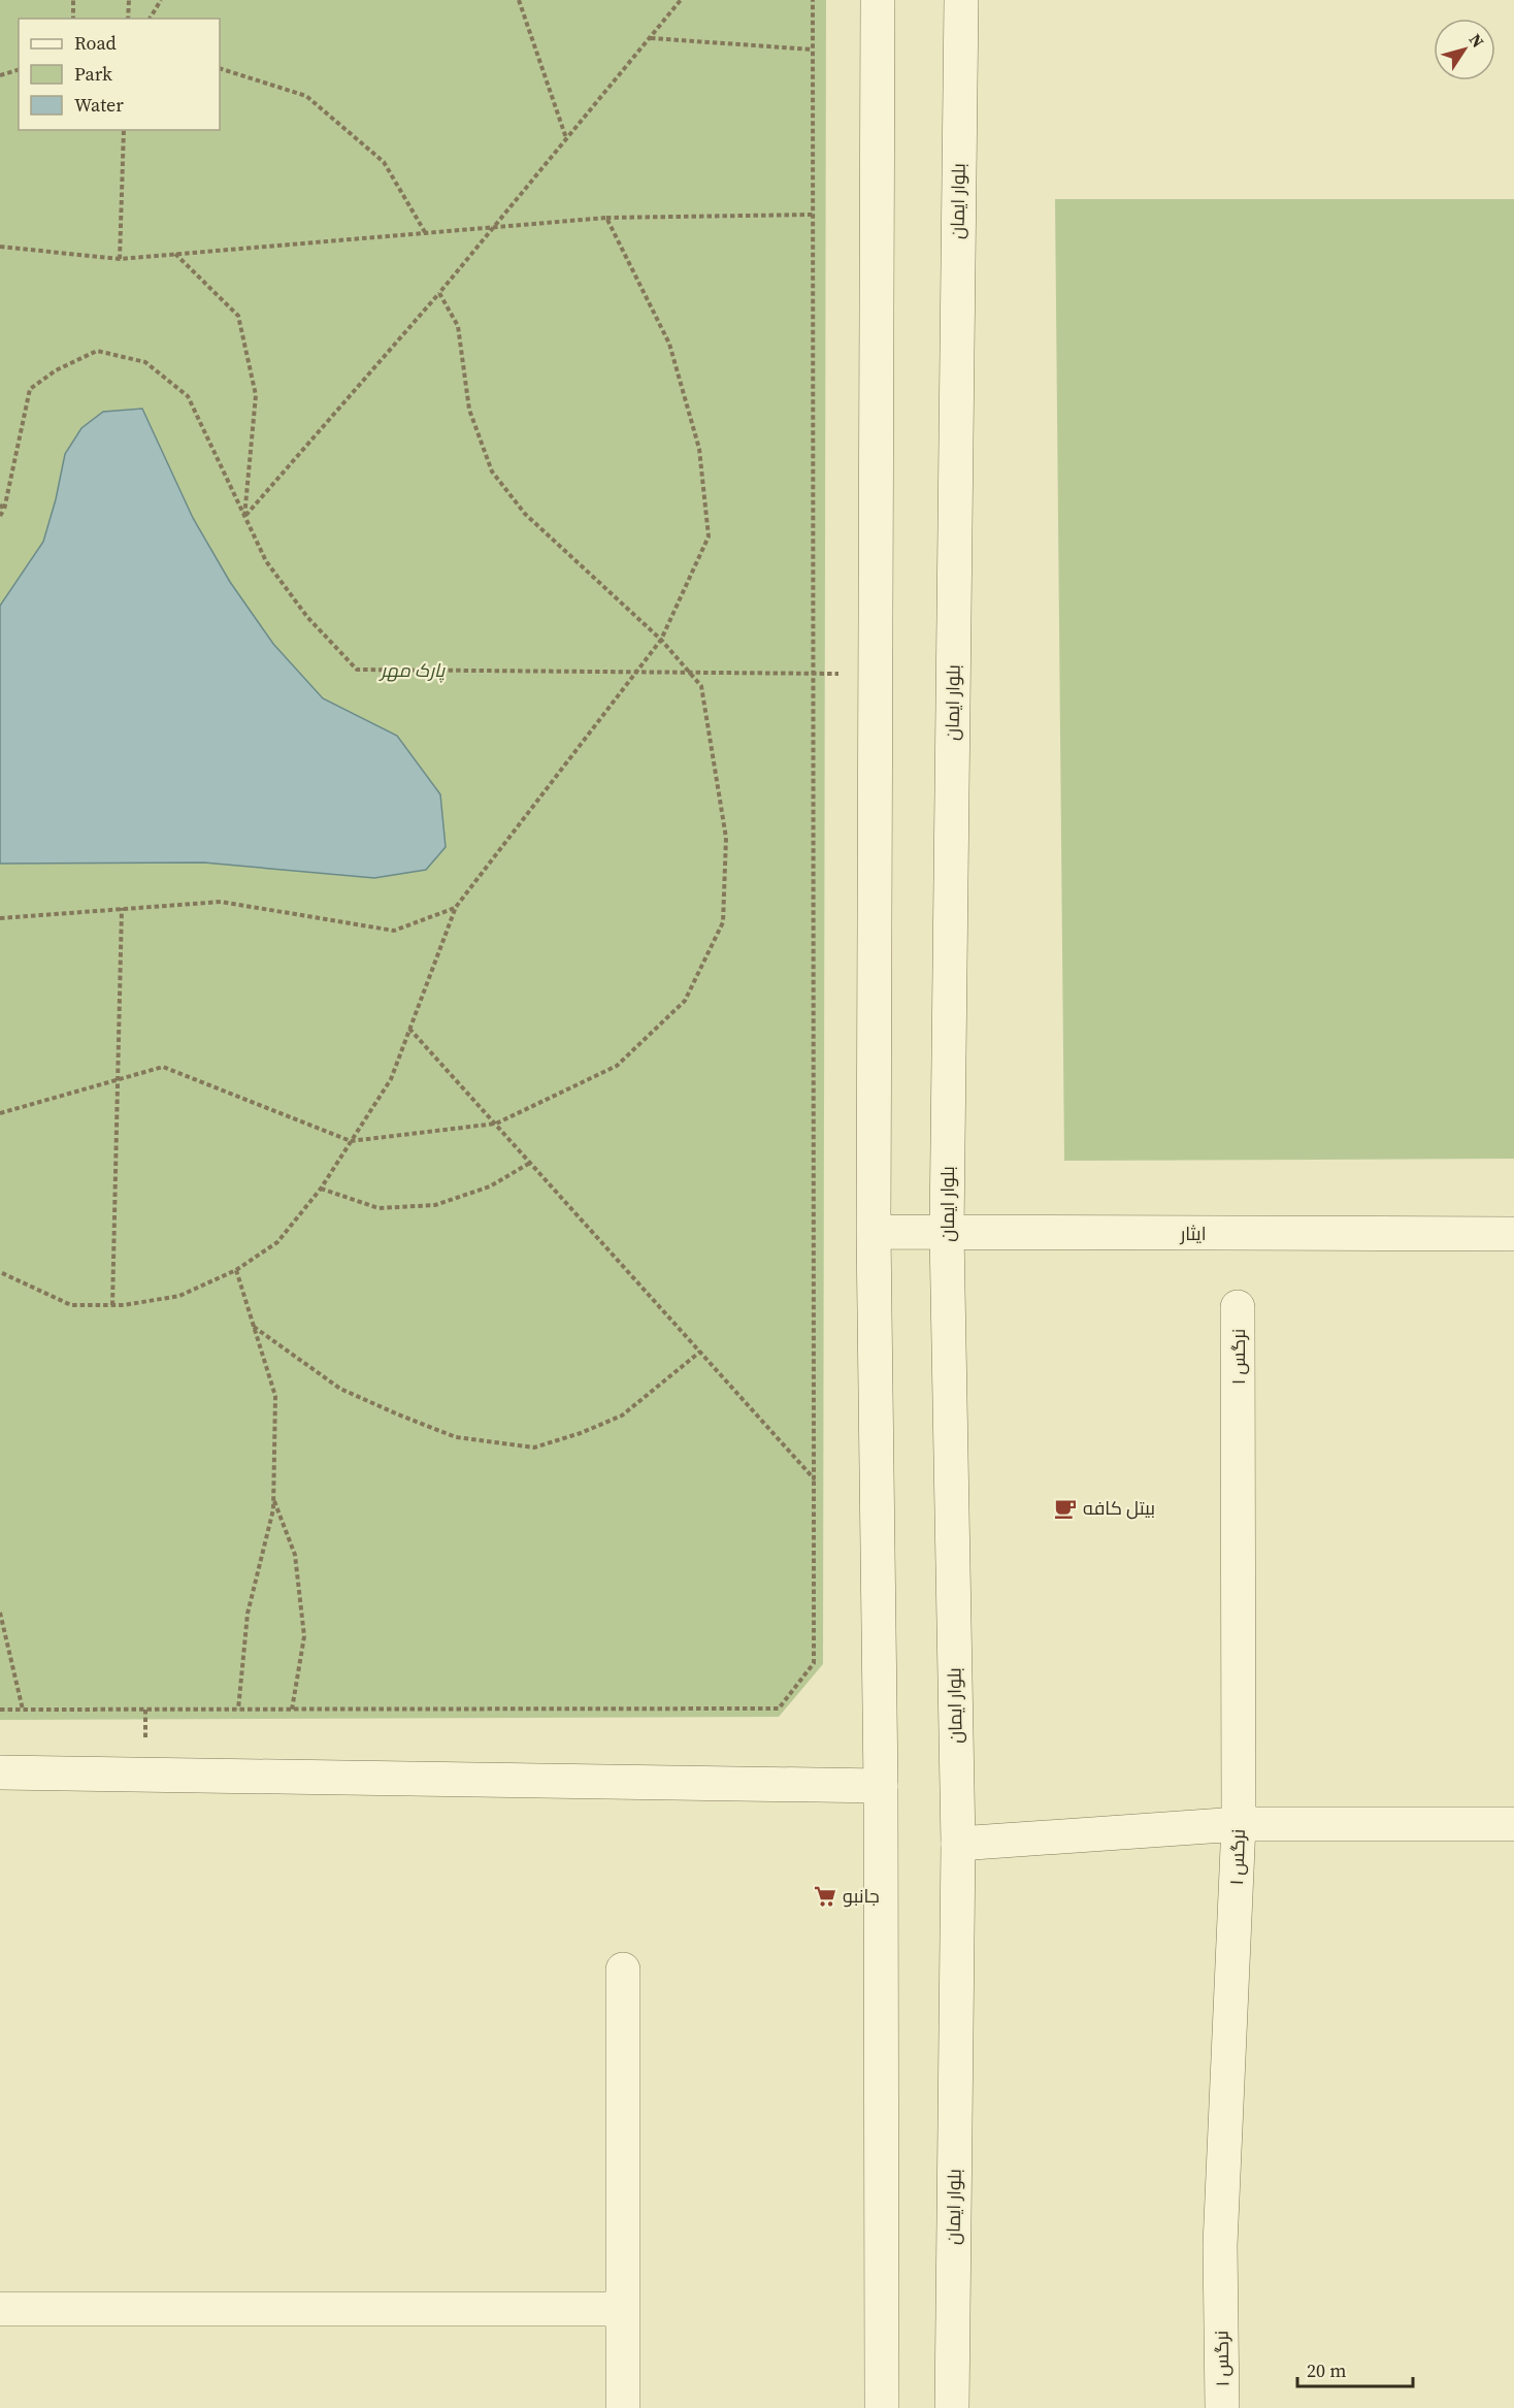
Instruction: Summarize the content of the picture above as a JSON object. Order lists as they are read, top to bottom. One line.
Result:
{"streets":{"street":["بلوار ایمان","ایثار","نرگس ۱"]},"crossings":[["بلوار ایمان","ایثار"]],"parks":["پارک مهر"],"places":{"cafe":["بیتل کافه"],"supermarket":["جانبو"]},"legend":["Road","Park","Water"],"scale_bar":"20 m","north":"top right"}
